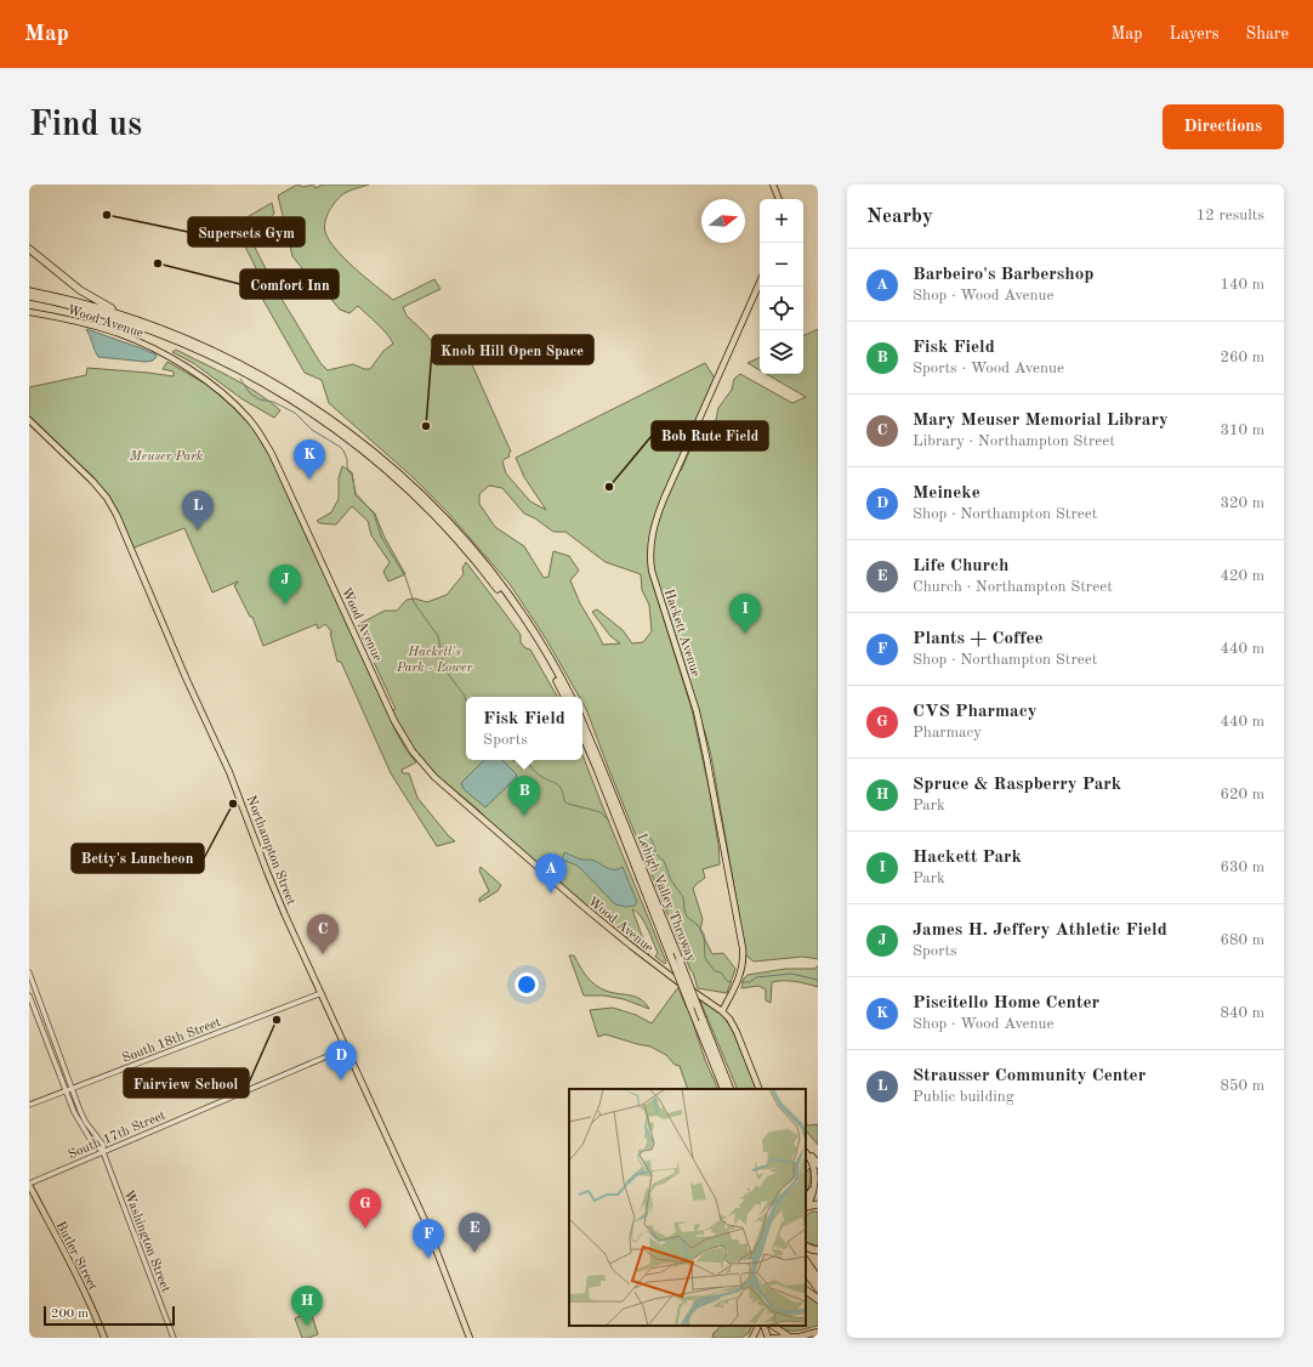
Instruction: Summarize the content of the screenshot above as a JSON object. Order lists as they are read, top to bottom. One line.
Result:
{"streets":{"highway":["Lehigh Valley Thruway"],"main road":["Wood Avenue","Hackett Avenue","Northampton Street","Butler Street"],"street":["South 18th Street","South 17th Street","Washington Street"]},"crossings":[["Wood Avenue","Hackett Avenue"],["Northampton Street","South 18th Street"],["Northampton Street","South 17th Street"],["South 18th Street","Washington Street"],["South 17th Street","Washington Street"],["South 17th Street","Butler Street"]],"parks":["Meuser Park","Hackett's Park - Lower"],"places":["Supersets Gym","Comfort Inn","Knob Hill Open Space","Bob Rute Field","Betty's Luncheon","Fairview School"],"scale_bar":"200 m","north":"right","page":{"header":"Map","nav":["Map","Layers","Share"],"buttons":"Directions","title":"Find us","heading":["Nearby","12 results"],"map_buttons":["+","−"],"list":[{"mark":"A","name":"Barbeiro's Barbershop","note":"Shop · Wood Avenue","value":"140 m"},{"mark":"B","name":"Fisk Field","note":"Sports · Wood Avenue","value":"260 m"},{"mark":"C","name":"Mary Meuser Memorial Library","note":"Library · Northampton Street","value":"310 m"},{"mark":"D","name":"Meineke","note":"Shop · Northampton Street","value":"320 m"},{"mark":"E","name":"Life Church","note":"Church · Northampton Street","value":"420 m"},{"mark":"F","name":"Plants + Coffee","note":"Shop · Northampton Street","value":"440 m"},{"mark":"G","name":"CVS Pharmacy","note":"Pharmacy","value":"440 m"},{"mark":"H","name":"Spruce & Raspberry Park","note":"Park","value":"620 m"},{"mark":"I","name":"Hackett Park","note":"Park","value":"630 m"},{"mark":"J","name":"James H. Jeffery Athletic Field","note":"Sports","value":"680 m"},{"mark":"K","name":"Piscitello Home Center","note":"Shop · Wood Avenue","value":"840 m"},{"mark":"L","name":"Strausser Community Center","note":"Public building","value":"850 m"}],"pins":["K","L","J","I","B","A","C","D","G","E","F","H"],"popup":["Fisk Field","Sports"],"scale":"200 m"}}
